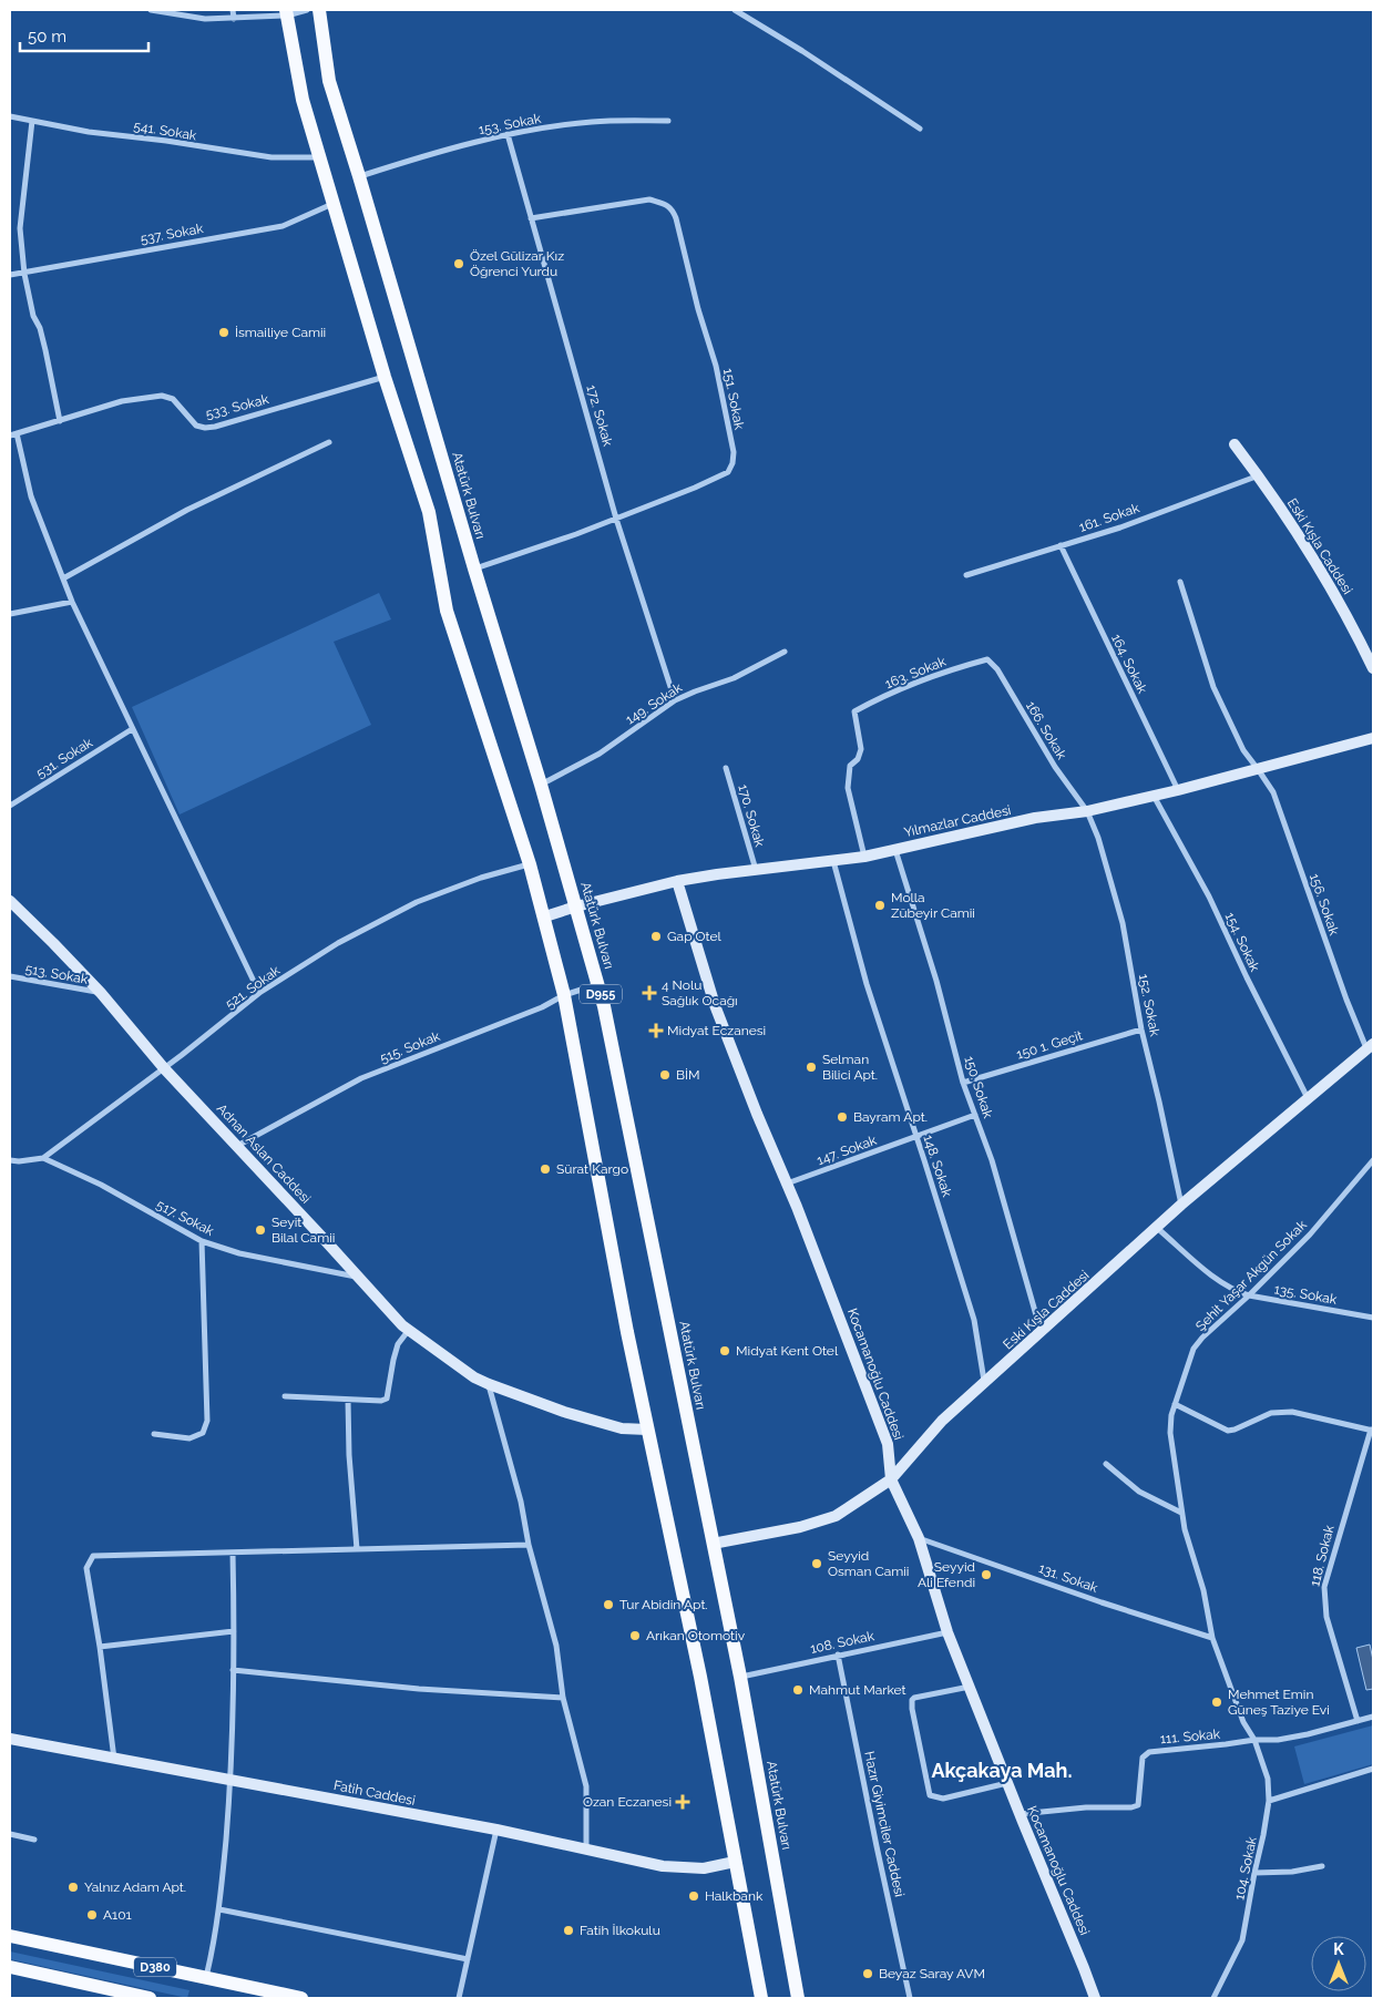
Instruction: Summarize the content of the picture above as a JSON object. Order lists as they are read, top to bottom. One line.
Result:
{"streets":{"main road":["Atatürk Bulvarı","D955","D380"],"street":["153. Sokak","541. Sokak","537. Sokak","151. Sokak","533. Sokak","172. Sokak","161. Sokak","Eski Kışla Caddesi","164. Sokak","163. Sokak","149. Sokak","166. Sokak","531. Sokak","170. Sokak","Yılmazlar Caddesi","156. Sokak","154. Sokak","513. Sokak","521. Sokak","152. Sokak","150 1. Geçit","515. Sokak","150. Sokak","147. Sokak","Adnan Aslan Caddesi","148. Sokak","517. Sokak","Şehit Yaşar Akgün Sokak","135. Sokak","Kocamanoğlu Caddesi","118. Sokak","131. Sokak","108. Sokak","111. Sokak","Fatih Caddesi","Hazır Giyimciler Caddesi","104. Sokak"]},"crossings":[["153. Sokak","172. Sokak"],["153. Sokak","Atatürk Bulvarı"],["541. Sokak","D955"],["537. Sokak","D955"],["151. Sokak","172. Sokak"],["151. Sokak","Atatürk Bulvarı"],["533. Sokak","D955"],["172. Sokak","149. Sokak"],["Atatürk Bulvarı","Eski Kışla Caddesi"],["Atatürk Bulvarı","149. Sokak"],["Atatürk Bulvarı","Yılmazlar Caddesi"],["Atatürk Bulvarı","515. Sokak"],["Atatürk Bulvarı","108. Sokak"],["161. Sokak","Eski Kışla Caddesi"],["161. Sokak","164. Sokak"],["Eski Kışla Caddesi","156. Sokak"],["Eski Kışla Caddesi","154. Sokak"],["Eski Kışla Caddesi","152. Sokak"],["Eski Kışla Caddesi","150. Sokak"],["Eski Kışla Caddesi","148. Sokak"],["Eski Kışla Caddesi","135. Sokak"],["Eski Kışla Caddesi","Kocamanoğlu Caddesi"],["164. Sokak","Yılmazlar Caddesi"],["163. Sokak","166. Sokak"],["163. Sokak","Yılmazlar Caddesi"],["166. Sokak","Yılmazlar Caddesi"],["166. Sokak","152. Sokak"],["170. Sokak","Yılmazlar Caddesi"],["Yılmazlar Caddesi","156. Sokak"],["Yılmazlar Caddesi","154. Sokak"],["Yılmazlar Caddesi","D955"],["Yılmazlar Caddesi","152. Sokak"],["Yılmazlar Caddesi","150. Sokak"],["Yılmazlar Caddesi","148. Sokak"],["Yılmazlar Caddesi","Kocamanoğlu Caddesi"],["513. Sokak","Adnan Aslan Caddesi"],["521. Sokak","D955"],["521. Sokak","Adnan Aslan Caddesi"],["521. Sokak","517. Sokak"],["D955","515. Sokak"],["D955","Adnan Aslan Caddesi"],["D955","Fatih Caddesi"],["152. Sokak","150 1. Geçit"],["150 1. Geçit","150. Sokak"],["515. Sokak","Adnan Aslan Caddesi"],["150. Sokak","147. Sokak"],["147. Sokak","148. Sokak"],["147. Sokak","Kocamanoğlu Caddesi"],["Adnan Aslan Caddesi","517. Sokak"],["Şehit Yaşar Akgün Sokak","135. Sokak"],["Şehit Yaşar Akgün Sokak","131. Sokak"],["Şehit Yaşar Akgün Sokak","111. Sokak"],["Şehit Yaşar Akgün Sokak","104. Sokak"],["Kocamanoğlu Caddesi","131. Sokak"],["Kocamanoğlu Caddesi","108. Sokak"],["Kocamanoğlu Caddesi","111. Sokak"],["118. Sokak","111. Sokak"],["108. Sokak","Hazır Giyimciler Caddesi"],["111. Sokak","104. Sokak"]],"districts":["Akçakaya Mah."],"places":{"other":["Özel Gülizar Kız Öğrenci Yurdu","İsmailiye Camii","Molla Zübeyir Camii","Gap Otel","Selman Bilici Apt.","BİM","Bayram Apt.","Sürat Kargo","Seyit Bilal Camii","Midyat Kent Otel","Seyyid Osman Camii","Seyyid Ali Efendi","Tur Abidin Apt.","Arıkan Otomotiv","Mahmut Market","Mehmet Emin Güneş Taziye Evi","Yalnız Adam Apt.","Halkbank","A101","Fatih İlkokulu","Beyaz Saray AVM"],"health":["4 Nolu Sağlık Ocağı","Midyat Eczanesi","Ozan Eczanesi"]},"scale_bar":"50 m","north":"top"}
